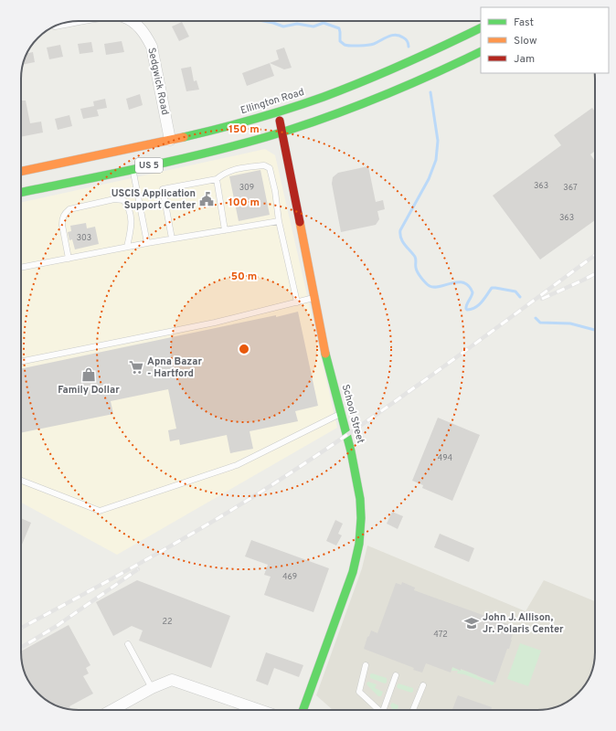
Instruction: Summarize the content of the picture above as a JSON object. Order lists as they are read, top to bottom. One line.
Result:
{"streets":{"main road":["Ellington Road","US 5","School Street"],"street":["Sedgwick Road"]},"crossings":[["Sedgwick Road","Ellington Road"],["Ellington Road","School Street"],["US 5","School Street"]],"places":{"public building":["USCIS Application Support Center"],"supermarket":["Apna Bazar - Hartford"],"shop":["Family Dollar"],"school or university":["John J. Allison, Jr. Polaris Center"]},"house_numbers":["363","309","367","363","303","494","469","22","472"],"legend":["Fast","Slow","Jam"],"rings":["150 m","100 m","50 m"]}
